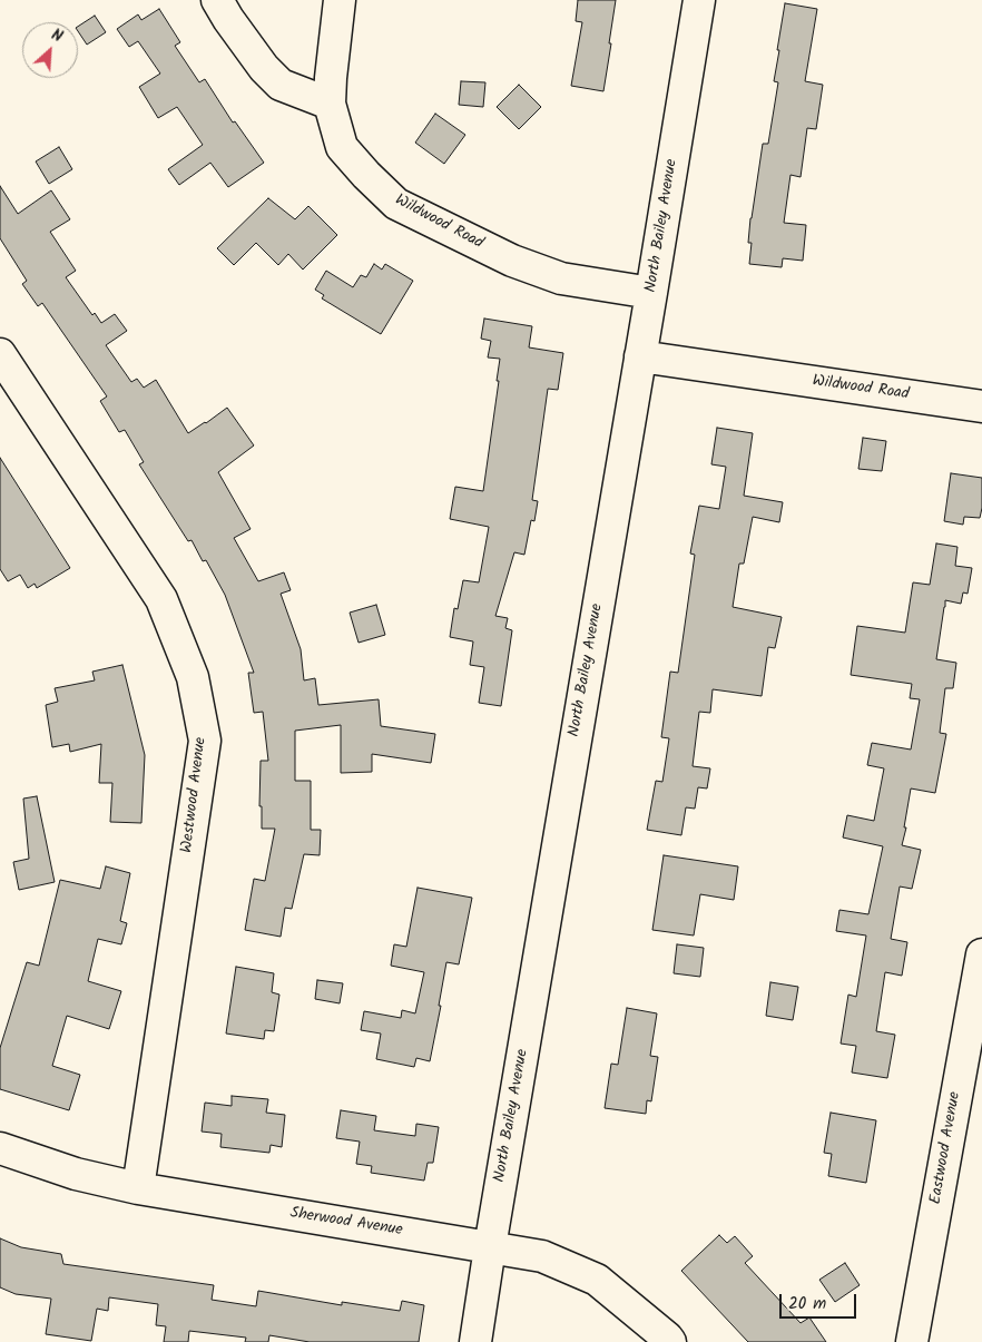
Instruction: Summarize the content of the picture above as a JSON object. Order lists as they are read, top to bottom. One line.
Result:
{"streets":{"street":["Wildwood Road","North Bailey Avenue","Westwood Avenue","Eastwood Avenue","Sherwood Avenue"]},"crossings":[["Wildwood Road","North Bailey Avenue"],["North Bailey Avenue","Sherwood Avenue"],["Westwood Avenue","Sherwood Avenue"]],"scale_bar":"20 m","north":"top right"}
